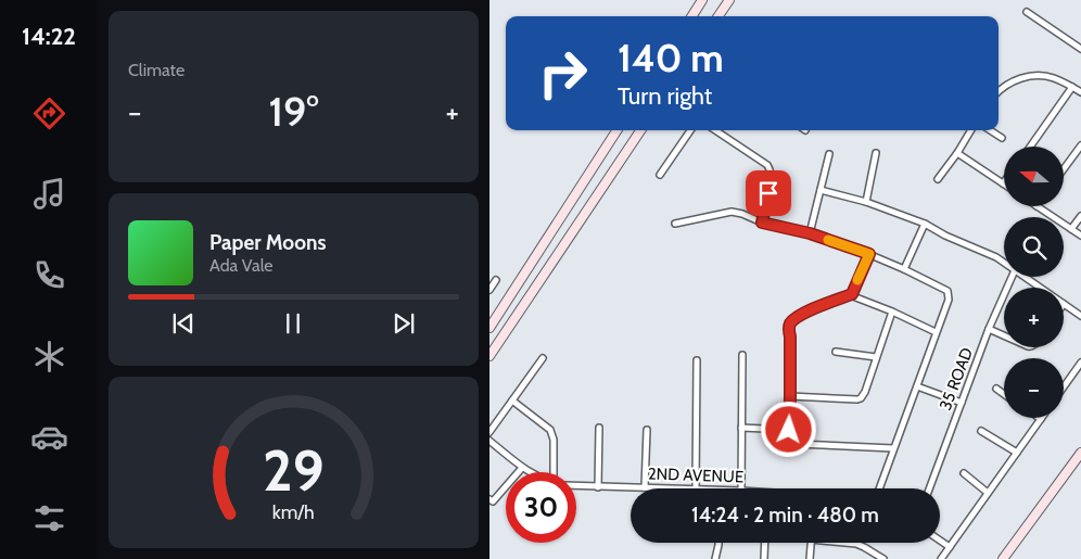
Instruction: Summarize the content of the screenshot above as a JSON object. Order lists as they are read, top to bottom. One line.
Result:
{"streets":{"street":["35 ROAD","2ND AVENUE"]},"north":"left","page":{"tabs":"14:22","tile":"Climate","turn":["140 m","Turn right"],"heat":["−","19°","+"],"map_buttons":["+","−"],"song":["Paper Moons","Ada Vale"],"limit":"30","trip":"14:24 · 2 min · 480 m","gauge":["29","km/h"]}}
